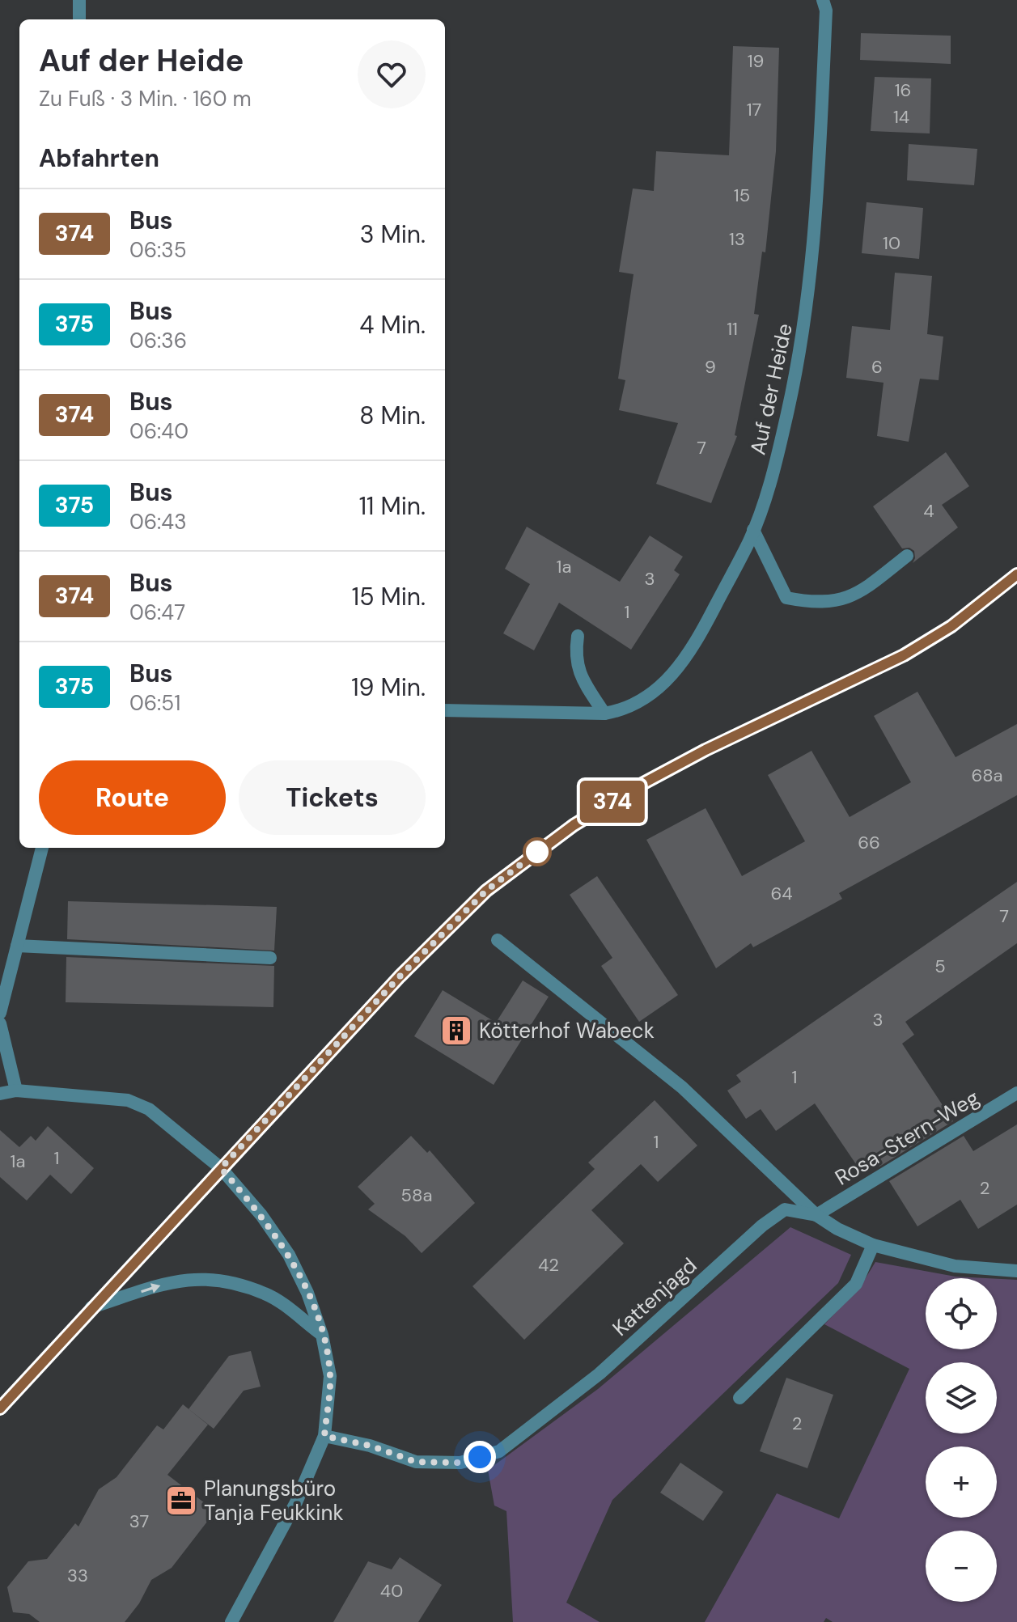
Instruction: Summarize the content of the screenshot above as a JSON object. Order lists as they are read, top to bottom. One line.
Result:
{"streets":{"street":["Auf der Heide","Rosa-Stern-Weg","Kattenjagd"]},"crossings":[["Rosa-Stern-Weg","Kattenjagd"]],"places":{"building":["Kötterhof Wabeck"],"office":["Planungsbüro Tanja Feukkink"]},"lines":["bus line 374"],"house_numbers":["19","16","17","14","15","13","10","11","9","6","7","4","1a","3","1","68a","66","64","7","5","3","1","1","1","1a","2","58a","42","2","37","33","40"],"page":{"on_map":"374","heading":[["Auf der Heide","Zu Fuß · 3 Min. · 160 m"],"Abfahrten"],"list":[{"mark":"374","name":"Bus","note":"06:35","value":"3 Min."},{"mark":"375","name":"Bus","note":"06:36","value":"4 Min."},{"mark":"374","name":"Bus","note":"06:40","value":"8 Min."},{"mark":"375","name":"Bus","note":"06:43","value":"11 Min."},{"mark":"374","name":"Bus","note":"06:47","value":"15 Min."},{"mark":"375","name":"Bus","note":"06:51","value":"19 Min."}],"buttons":["Route","Tickets"],"map_buttons":["+","−"]}}
